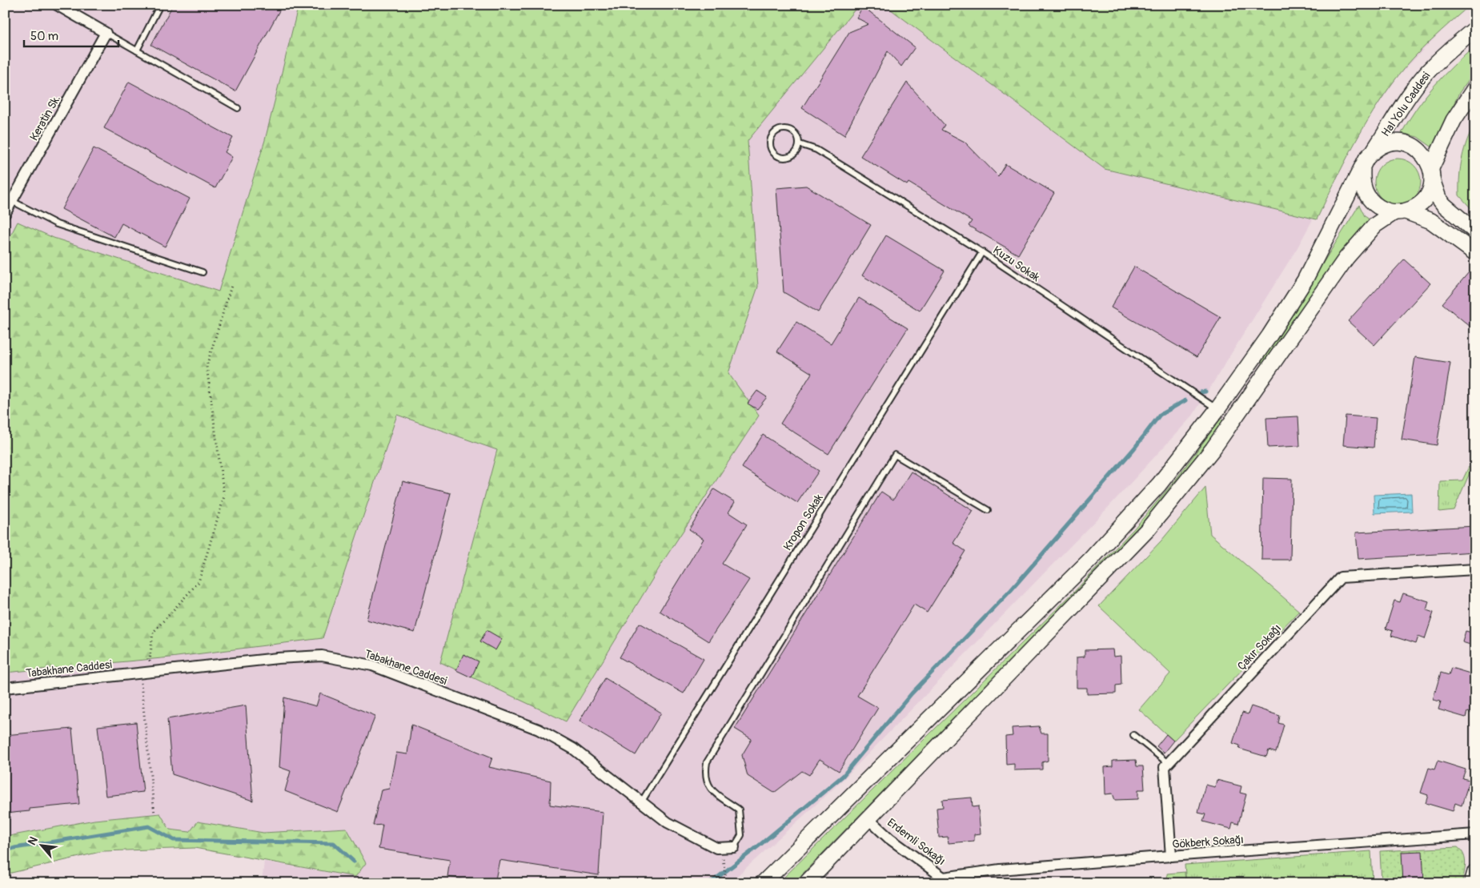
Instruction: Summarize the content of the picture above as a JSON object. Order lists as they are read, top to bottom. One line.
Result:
{"streets":{"main road":["Hal Yolu Caddesi"],"street":["Keratin Sk.","Çakır Sokağı","Tabakhane Caddesi","Erdemli Sokağı","Gökberk Sokağı"],"lane":["Kuzu Sokak","Kropon Sokak"]},"crossings":[["Kuzu Sokak","Kropon Sokak"],["Kropon Sokak","Tabakhane Caddesi"],["Erdemli Sokağı","Gökberk Sokağı"]],"scale_bar":"50 m","north":"top left"}
